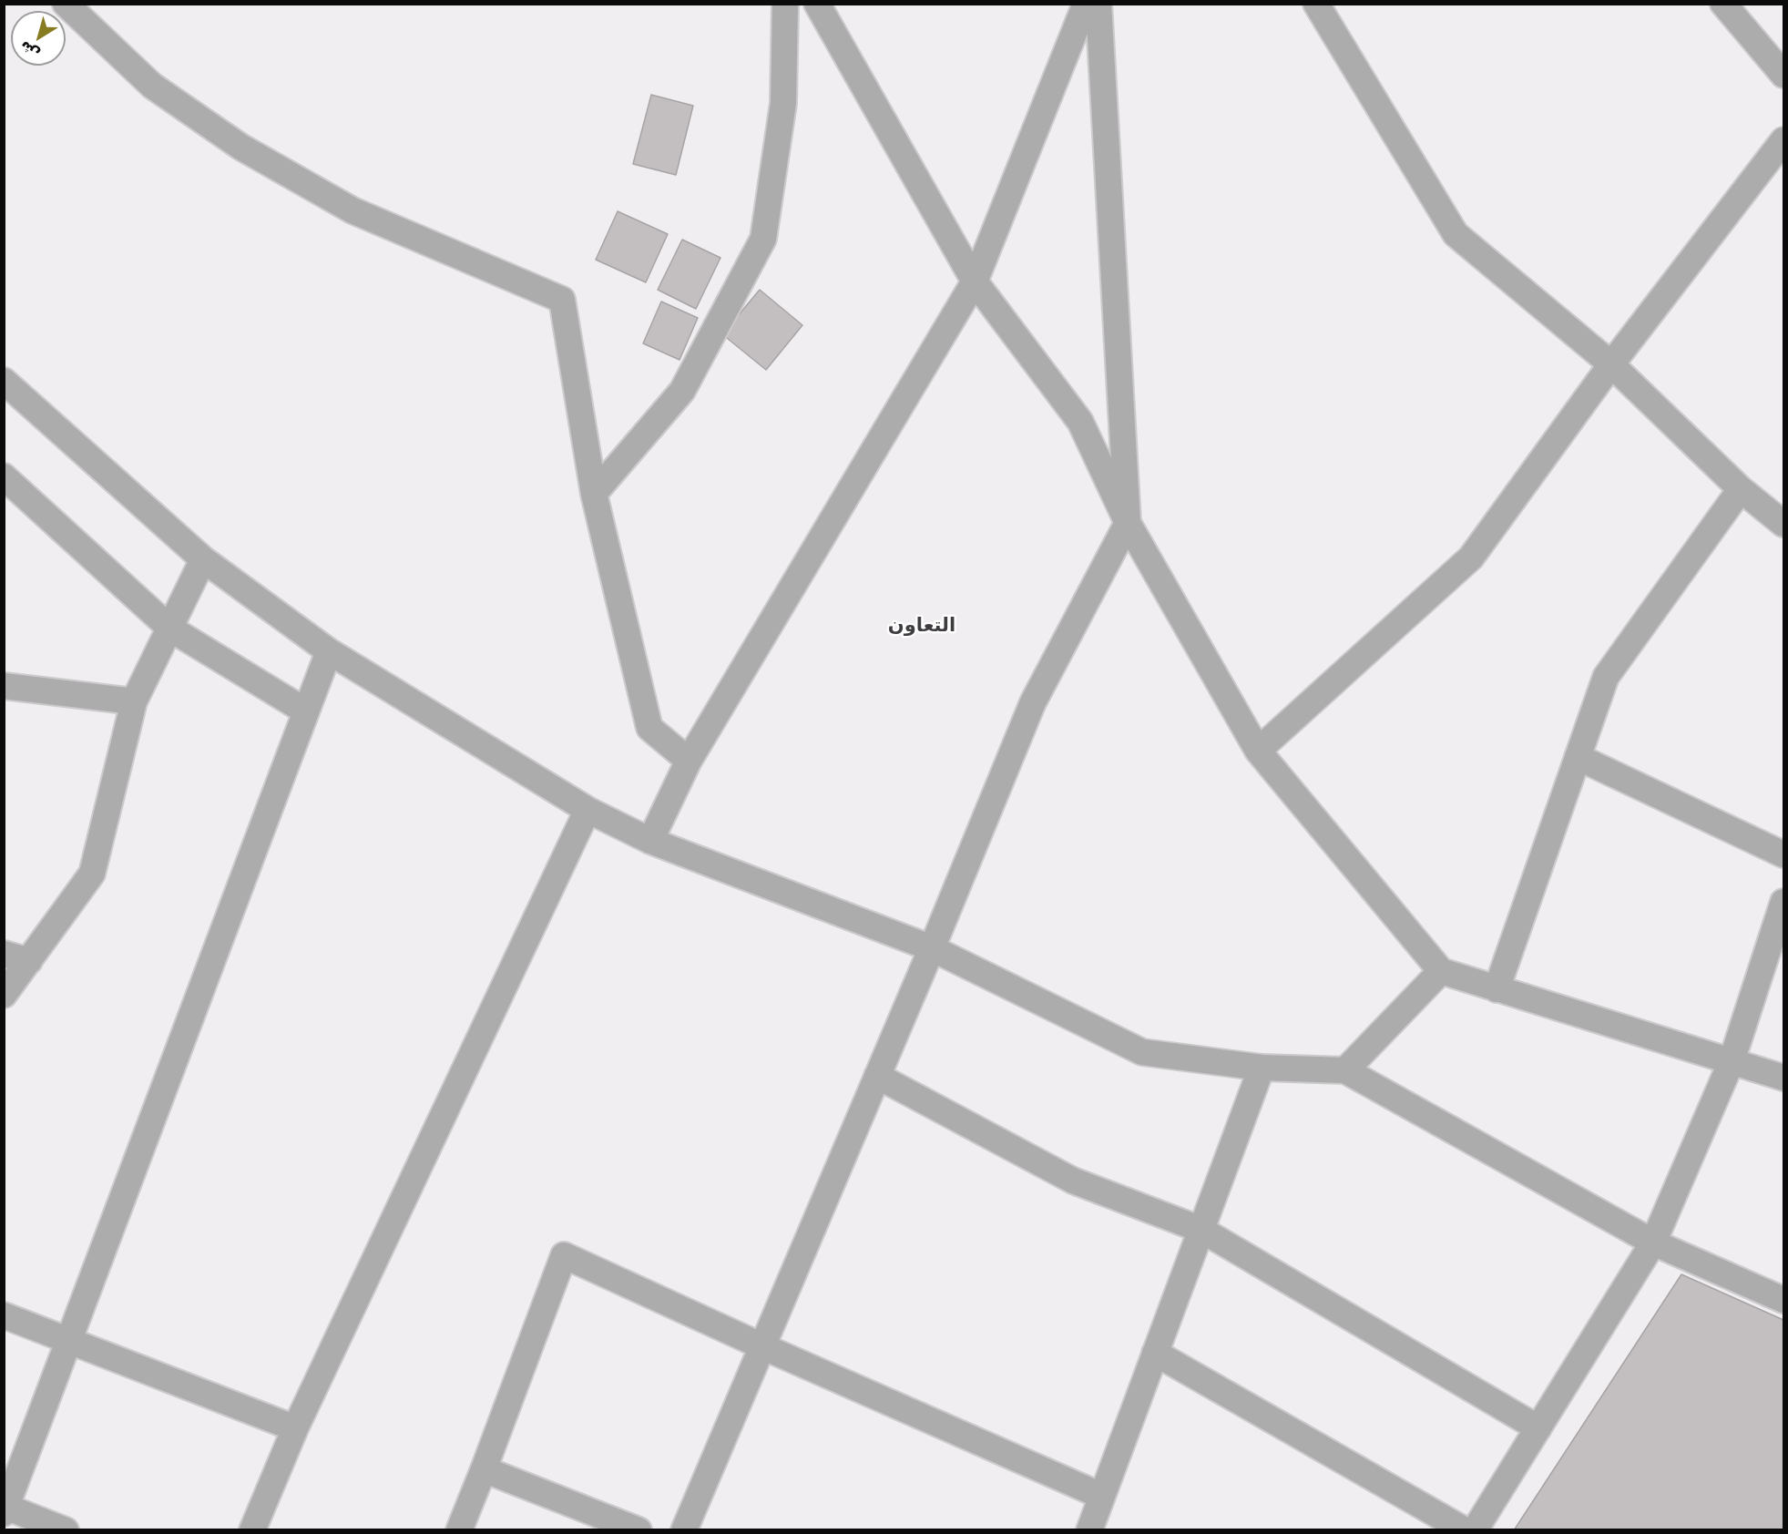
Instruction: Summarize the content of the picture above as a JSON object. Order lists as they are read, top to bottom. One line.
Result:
{"districts":["التعاون"],"north":"bottom left"}
